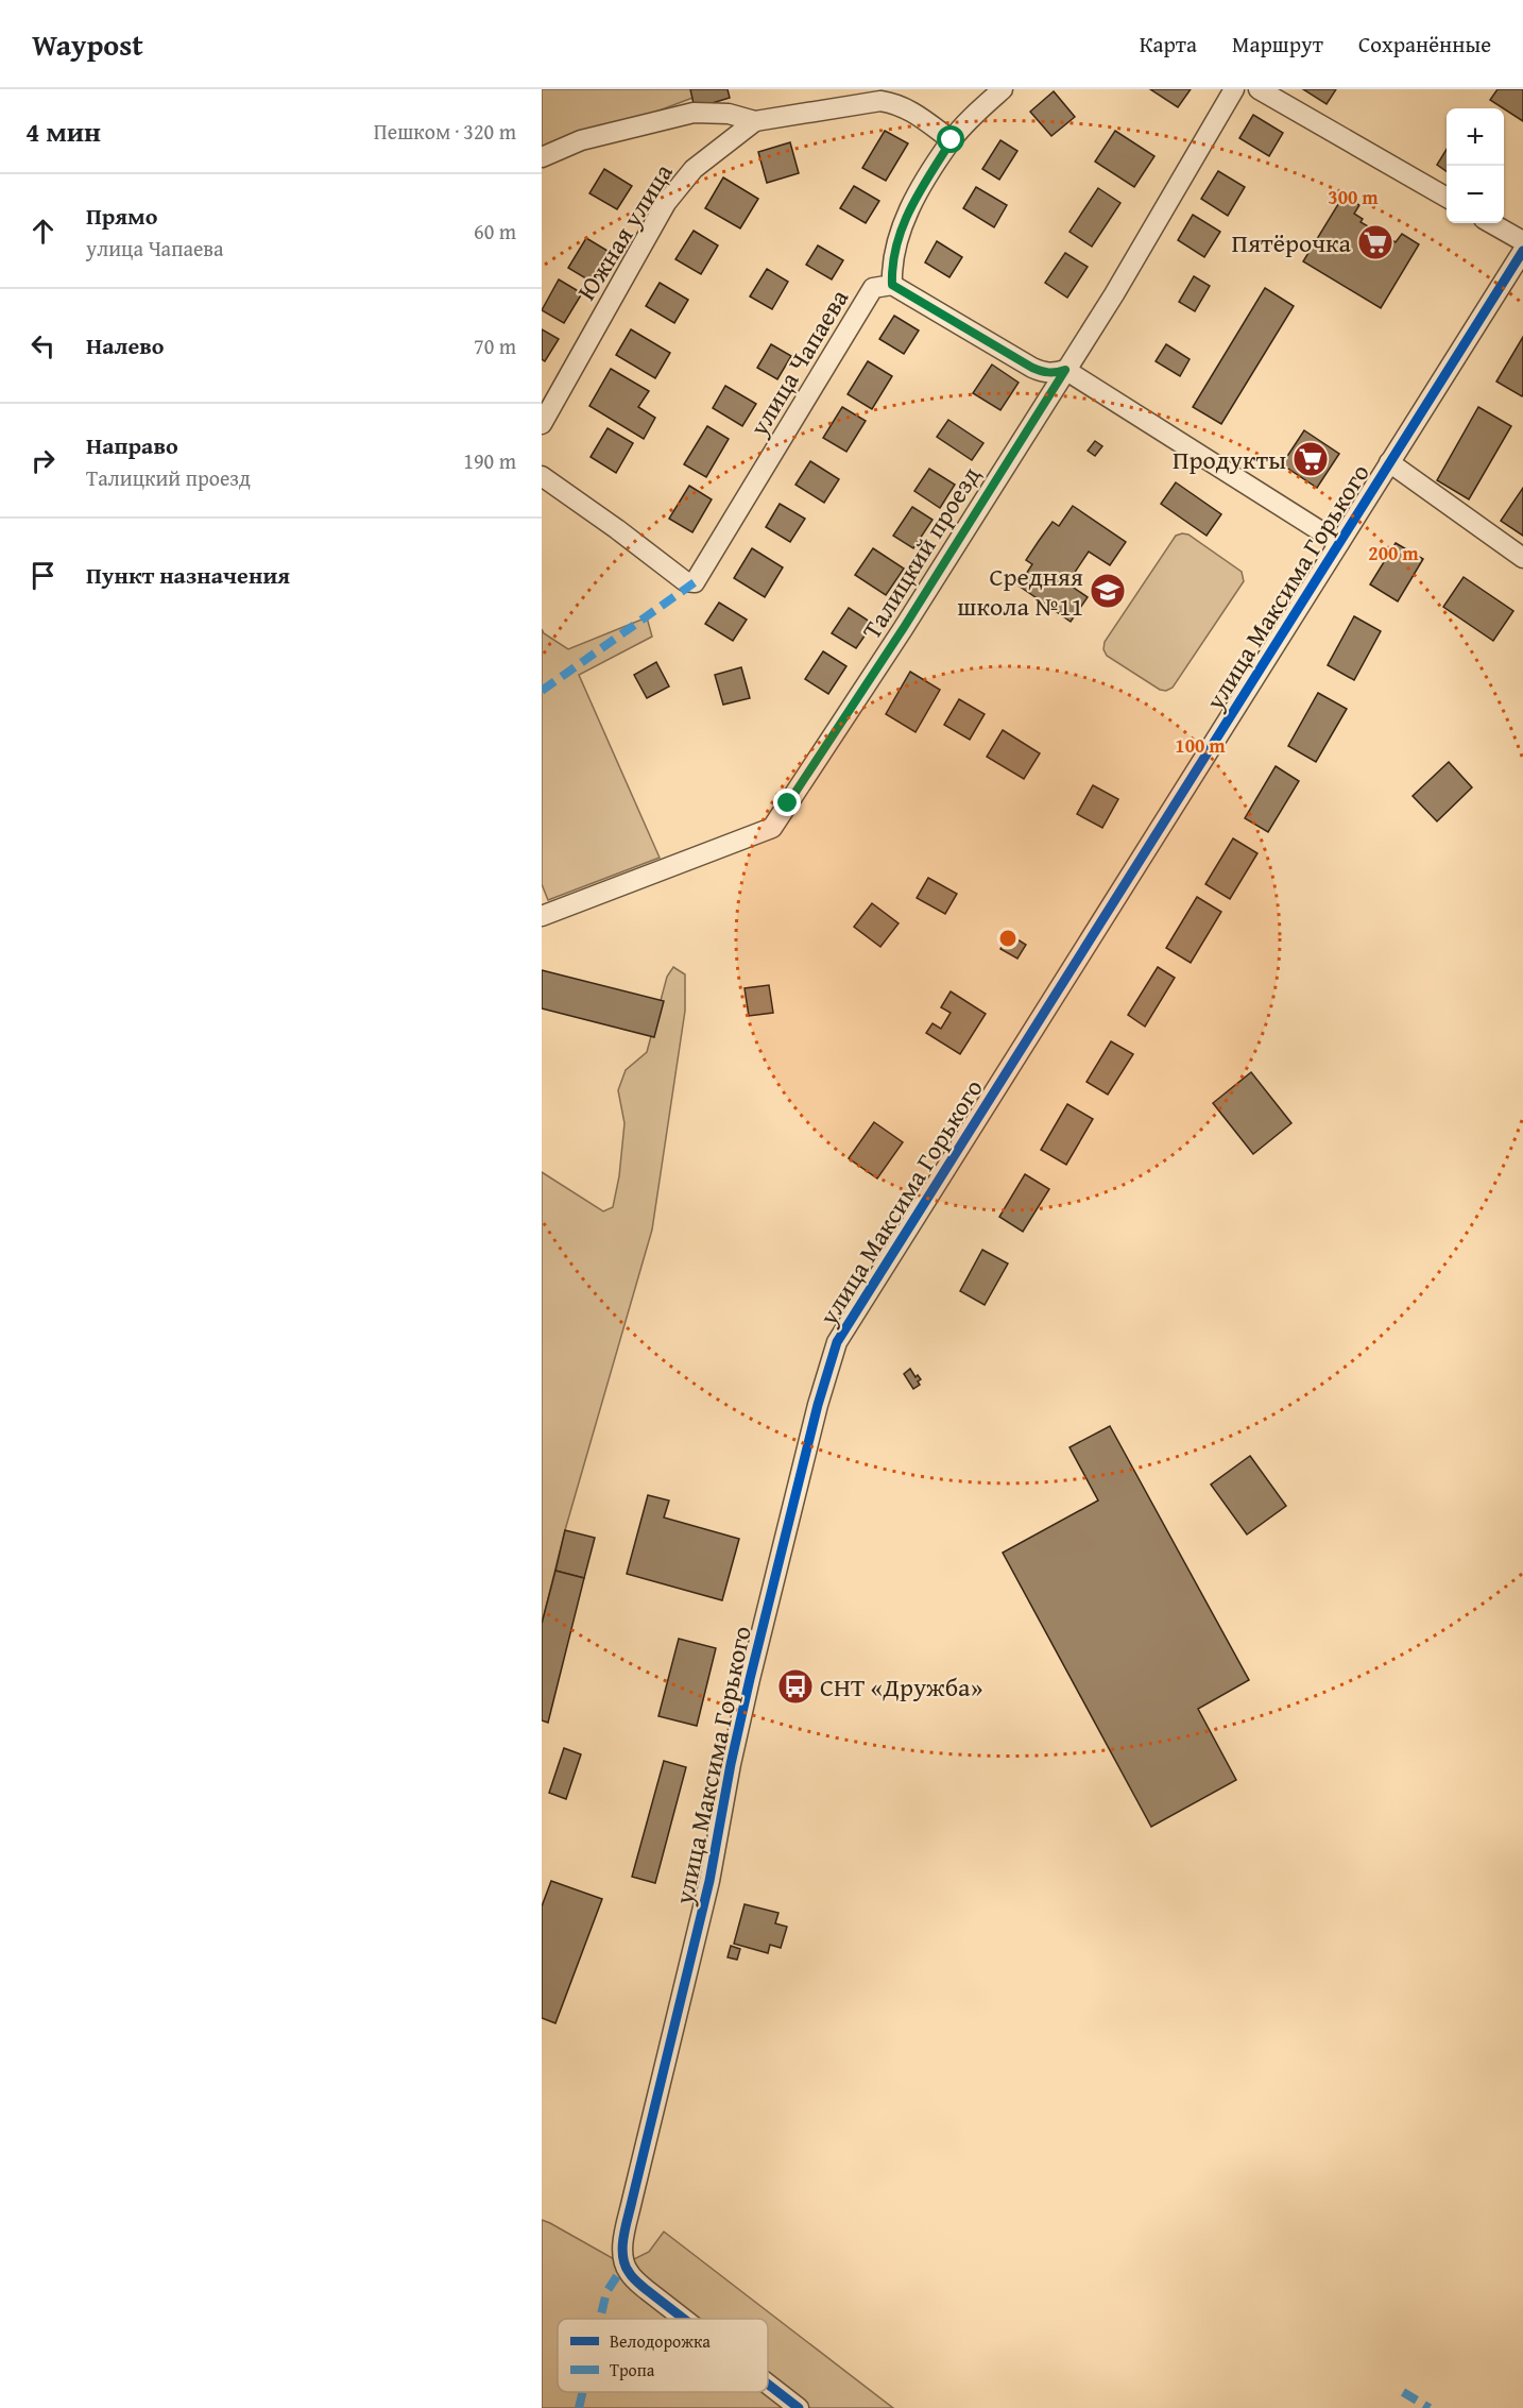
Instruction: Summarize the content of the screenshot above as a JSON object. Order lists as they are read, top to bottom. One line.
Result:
{"streets":{"street":["Южная улица","улица Чапаева","Талицкий проезд","улица Максима Горького"]},"places":{"supermarket":["Пятёрочка","Продукты"],"school or university":["Средняя школа №11"],"bus stop":["СНТ «Дружба»"]},"legend":["Велодорожка","Тропа"],"page":{"header":"Waypost","nav":["Карта","Маршрут","Сохранённые"],"heading":["4 мин","Пешком · 320 m"],"map_buttons":["+","−"],"list":[["Прямо","улица Чапаева","60 m"],["Налево","70 m"],["Направо","Талицкий проезд","190 m"],"Пункт назначения"]},"rings":["300 m","200 m","100 m"]}
